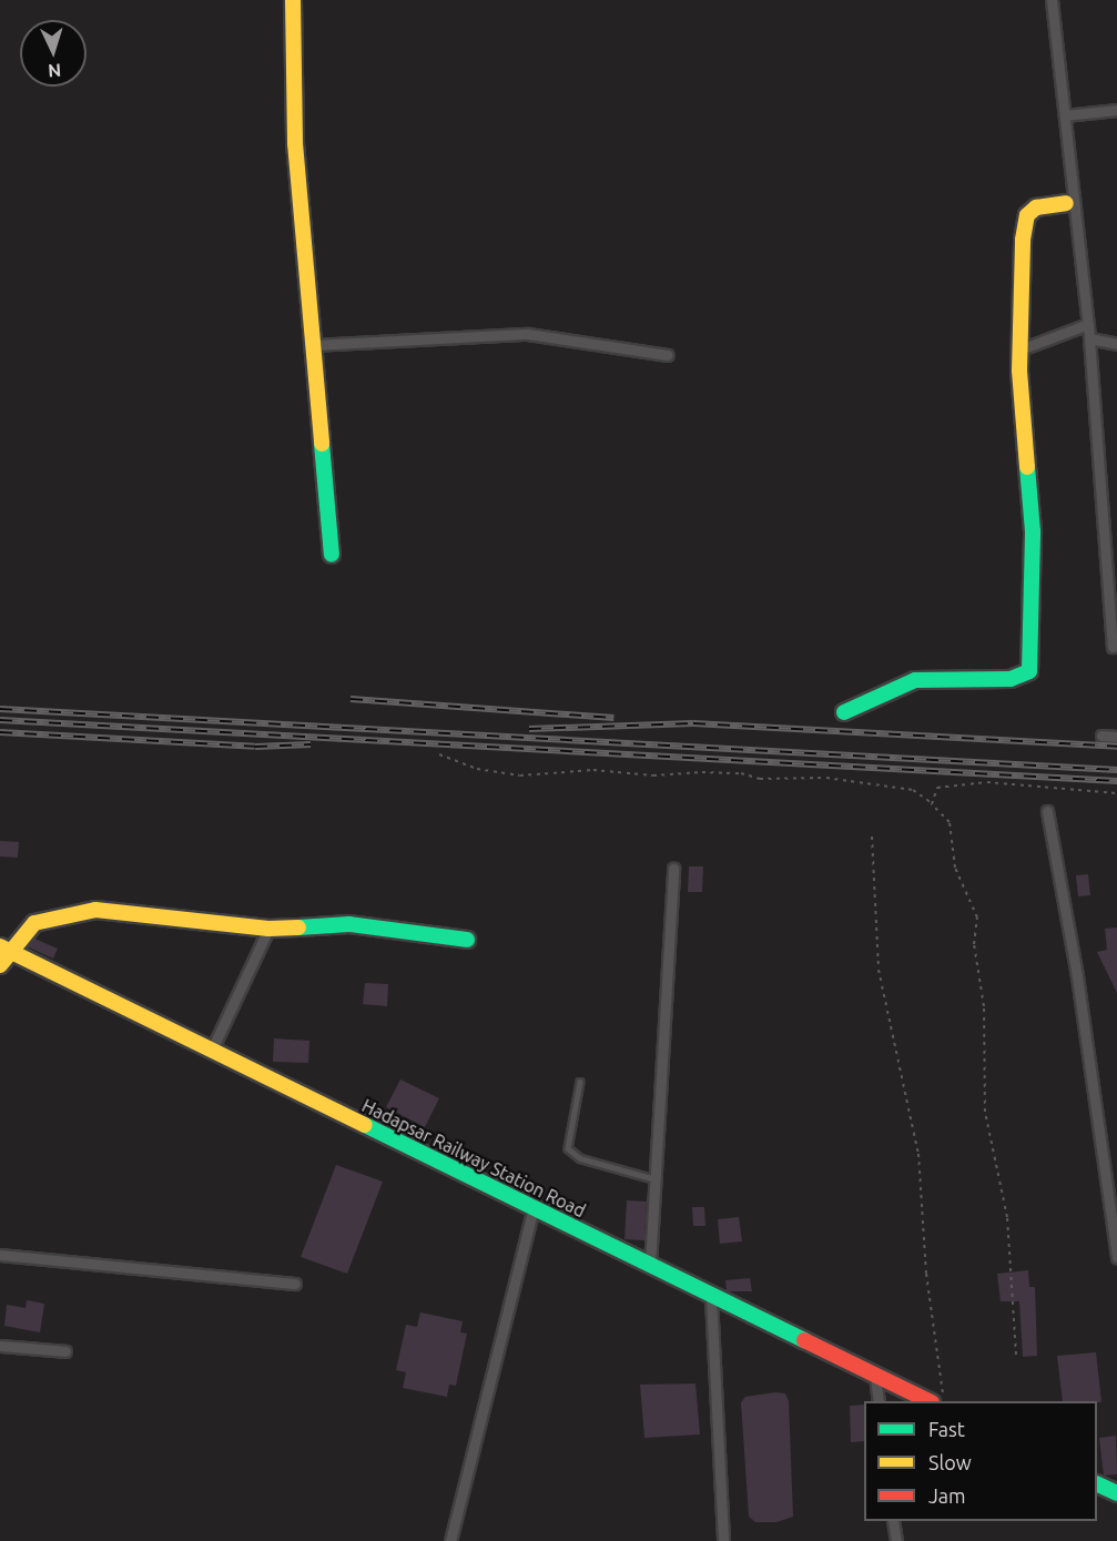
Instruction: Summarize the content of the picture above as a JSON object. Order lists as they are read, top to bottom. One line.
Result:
{"streets":{"street":["Hadapsar Railway Station Road"]},"legend":["Fast","Slow","Jam"],"north":"bottom"}
